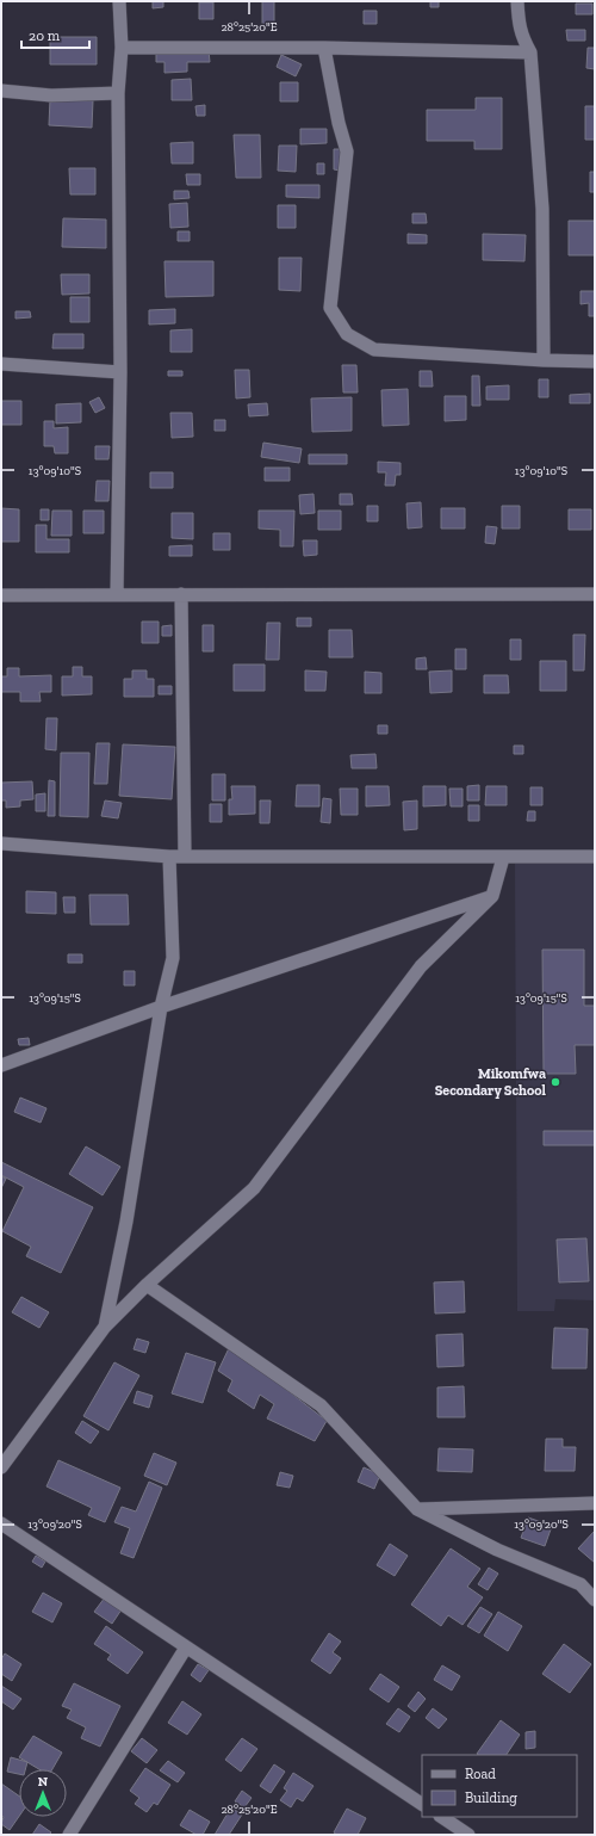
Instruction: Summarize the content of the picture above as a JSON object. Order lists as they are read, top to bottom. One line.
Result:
{"places":["Mikomfwa Secondary School"],"legend":["Road","Building"],"scale_bar":"20 m","north":"top","coordinates":["28°25'20\"E","13°09'10\"S","13°09'15\"S","13°09'20\"S"]}
